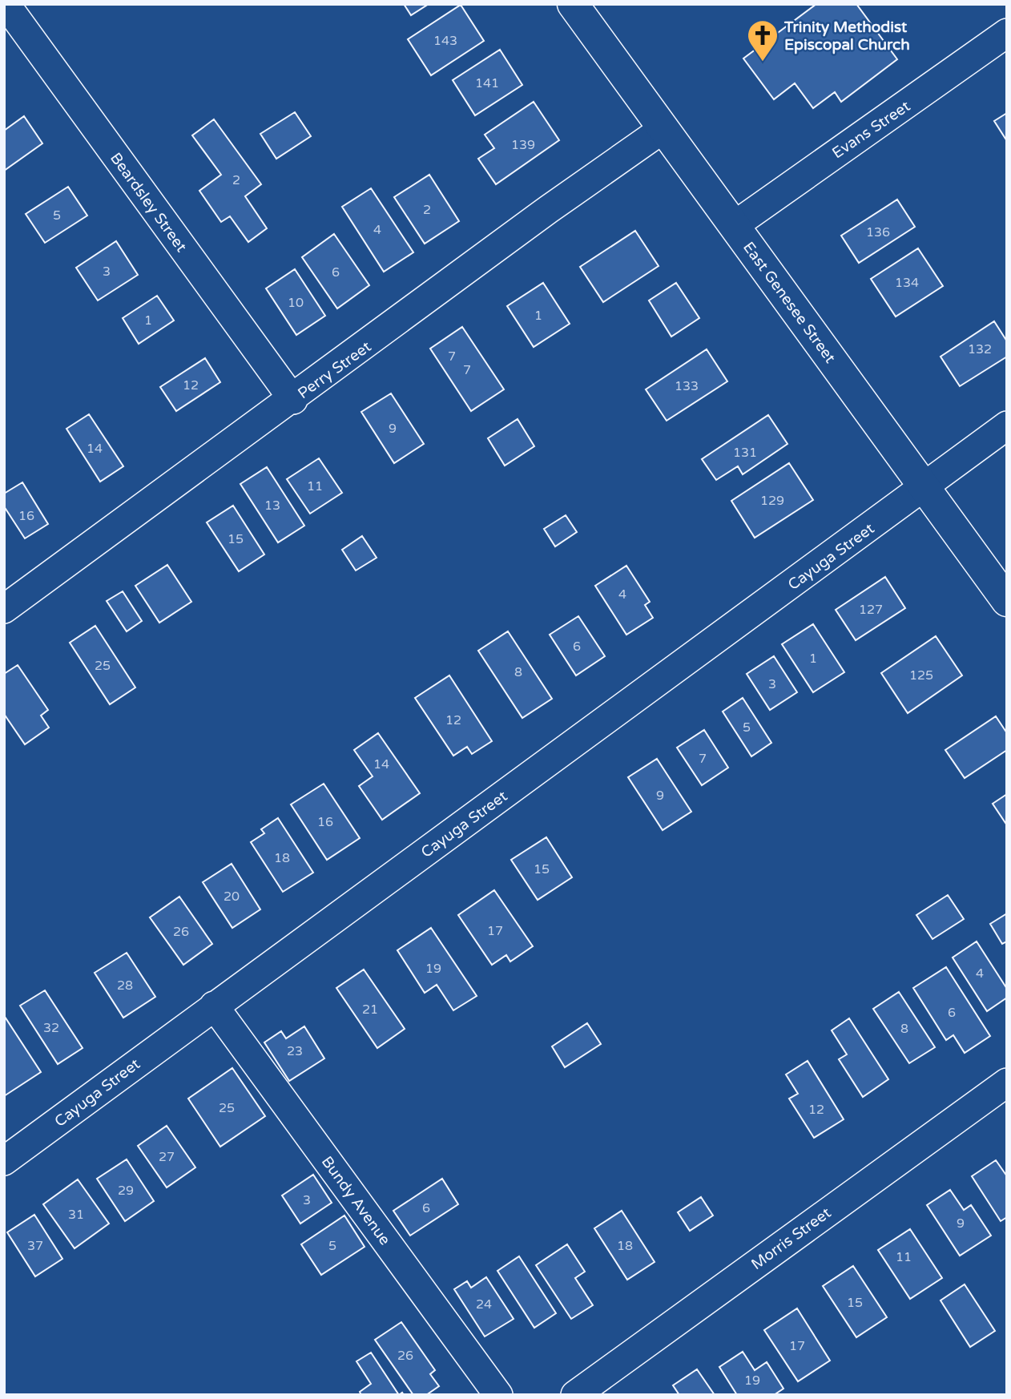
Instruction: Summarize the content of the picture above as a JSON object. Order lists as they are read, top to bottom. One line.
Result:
{"streets":{"highway":["East Genesee Street"],"street":["Evans Street","Beardsley Street","Perry Street","Cayuga Street","Bundy Avenue","Morris Street"]},"crossings":[["Evans Street","East Genesee Street"],["Beardsley Street","Perry Street"],["East Genesee Street","Perry Street"],["East Genesee Street","Cayuga Street"],["Cayuga Street","Bundy Avenue"]],"places":{"church":["Trinity Methodist Episcopal Church"]},"house_numbers":["143","141","139","2","2","5","4","136","3","6","134","10","1","1","132","7","7","12","133","9","14","131","11","129","13","16","15","4","127","6","1","25","8","125","3","12","5","7","14","9","16","18","15","20","17","26","19","4","28","21","6","32","8","23","25","12","27","29","3","6","31","9","37","5","18","11","15","24","17","26","19"]}
